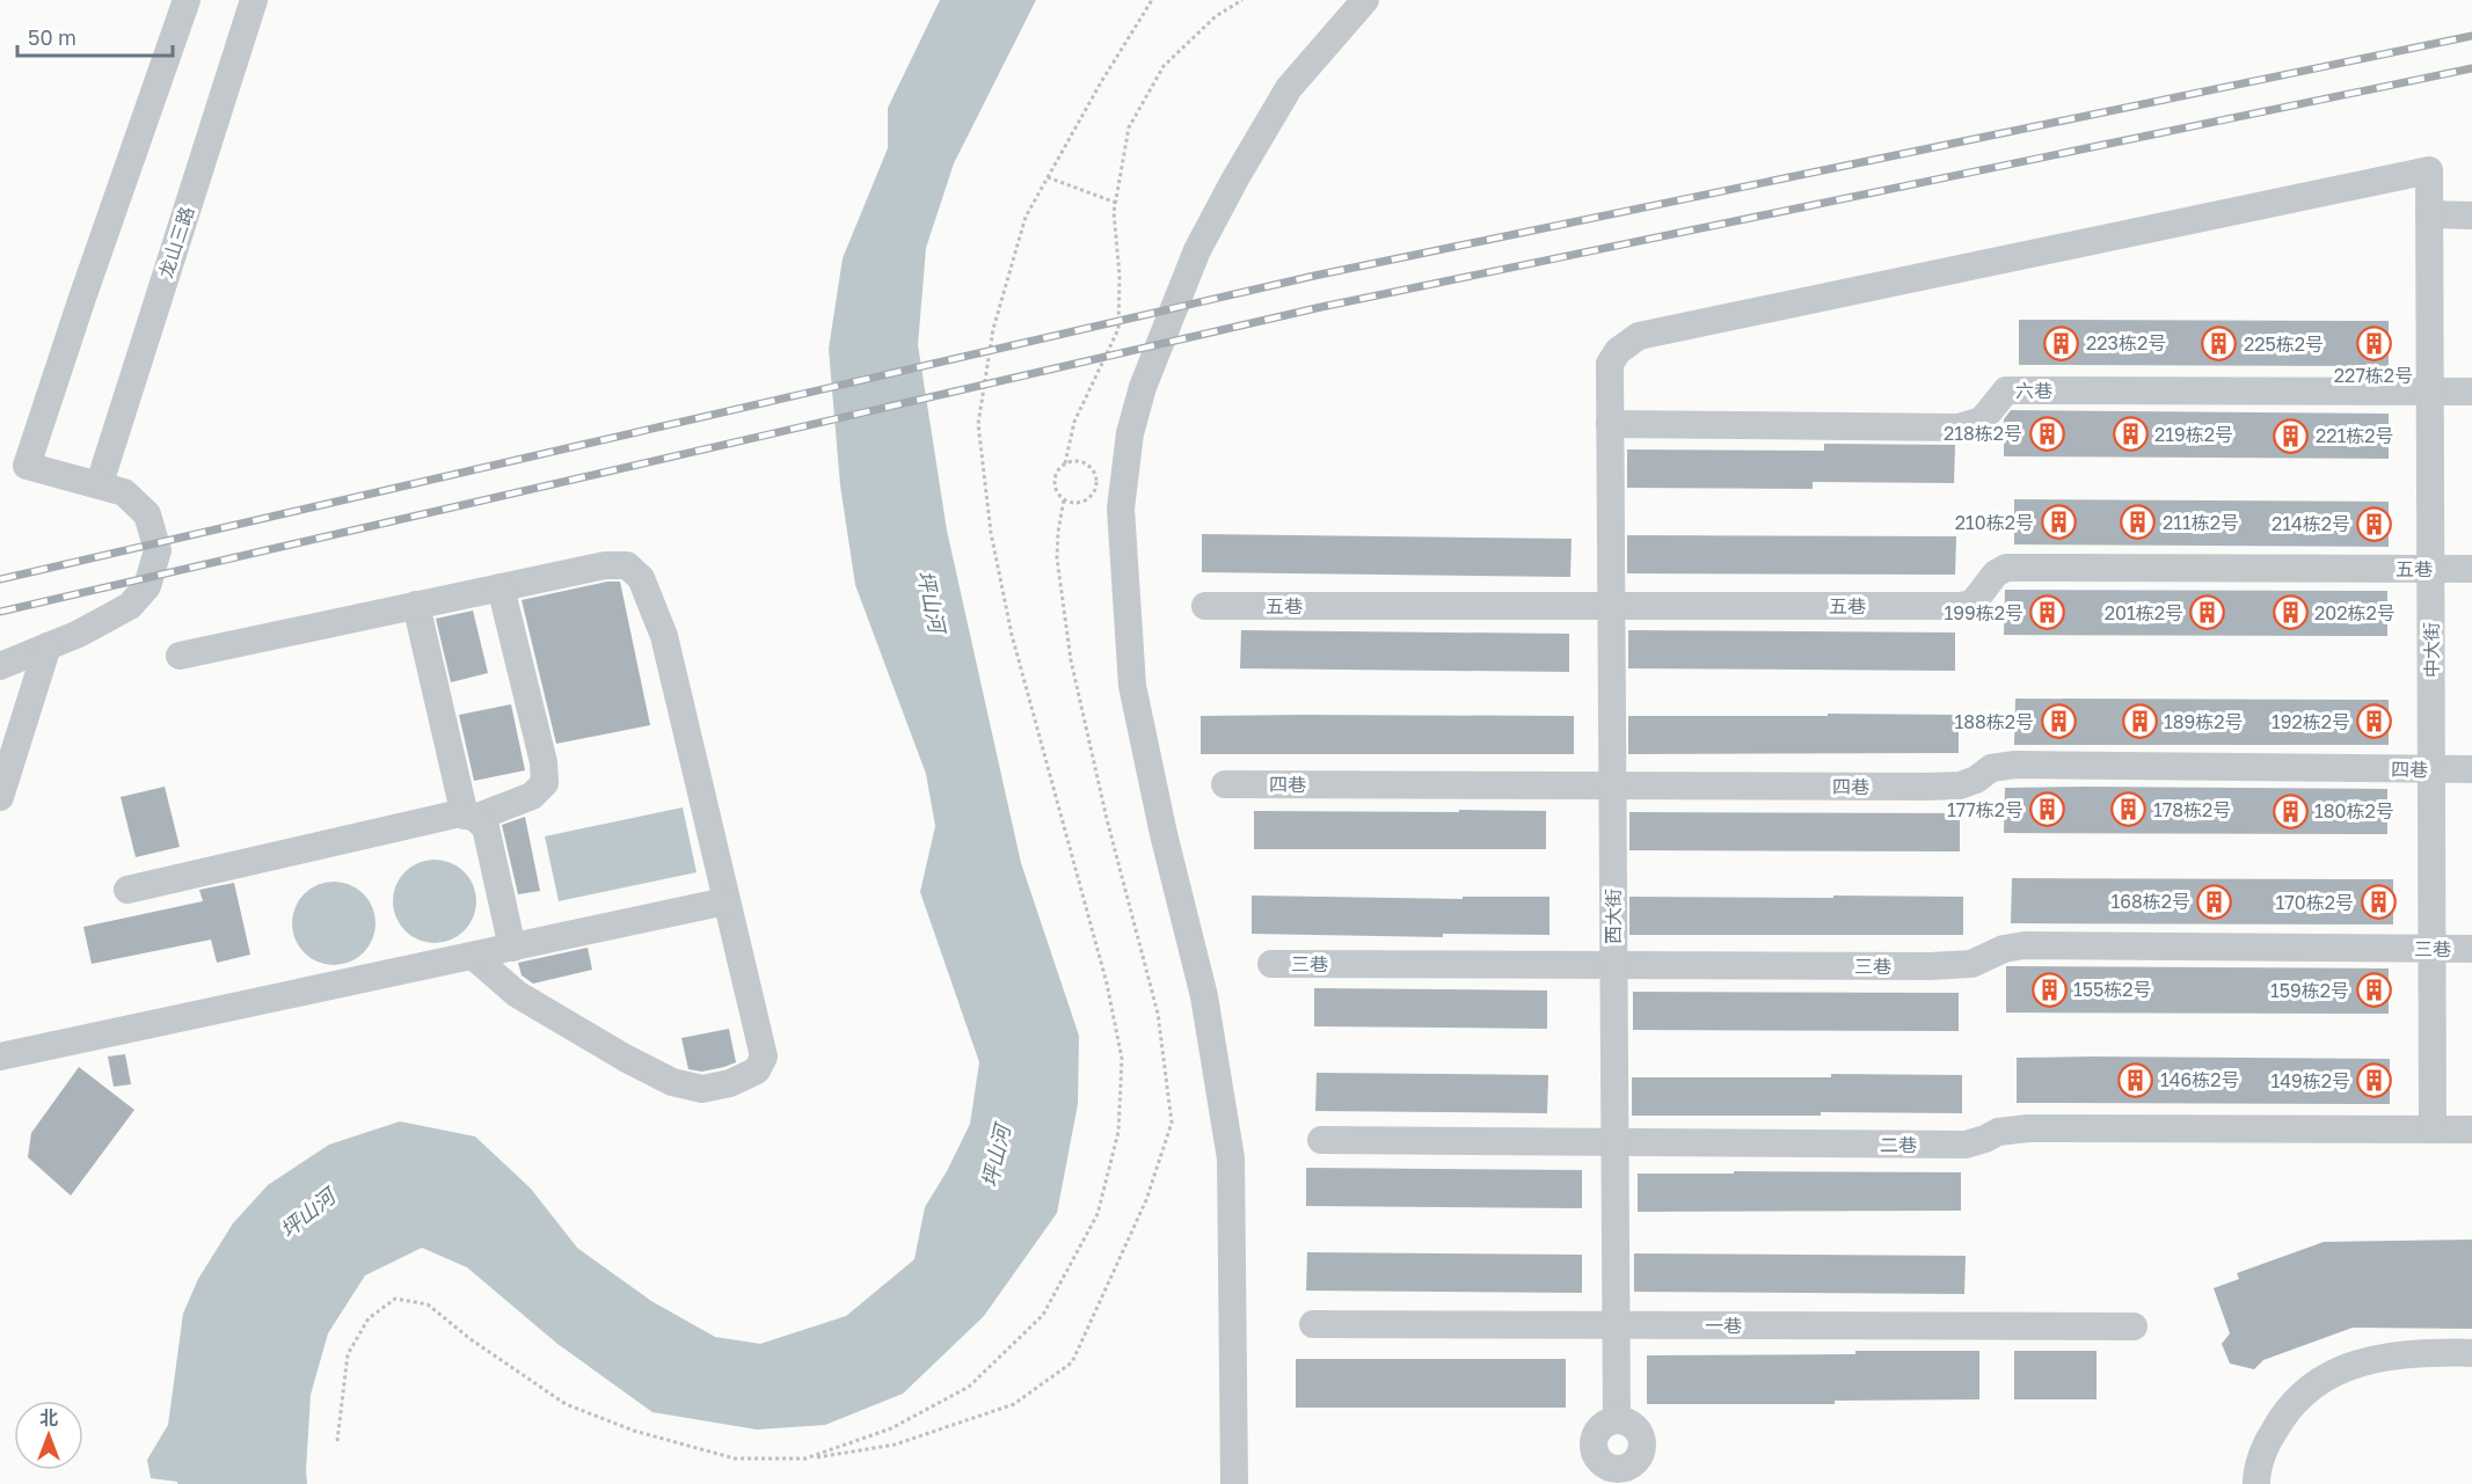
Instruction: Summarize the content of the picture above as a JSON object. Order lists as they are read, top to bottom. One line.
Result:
{"streets":{"street":["龙山三路","六巷","五巷","中大街","四巷","西大街","三巷","二巷","一巷"]},"crossings":[["六巷","中大街"],["六巷","西大街"],["五巷","中大街"],["五巷","西大街"],["中大街","四巷"],["中大街","西大街"],["中大街","三巷"],["中大街","二巷"],["四巷","西大街"],["西大街","三巷"],["西大街","二巷"],["西大街","一巷"]],"water":["坪山河"],"places":{"building":["223栋2号","227栋2号","225栋2号","218栋2号","219栋2号","221栋2号","210栋2号","211栋2号","214栋2号","199栋2号","201栋2号","202栋2号","188栋2号","189栋2号","192栋2号","177栋2号","178栋2号","180栋2号","168栋2号","170栋2号","155栋2号","159栋2号","146栋2号","149栋2号"]},"scale_bar":"50 m","north":"top"}
